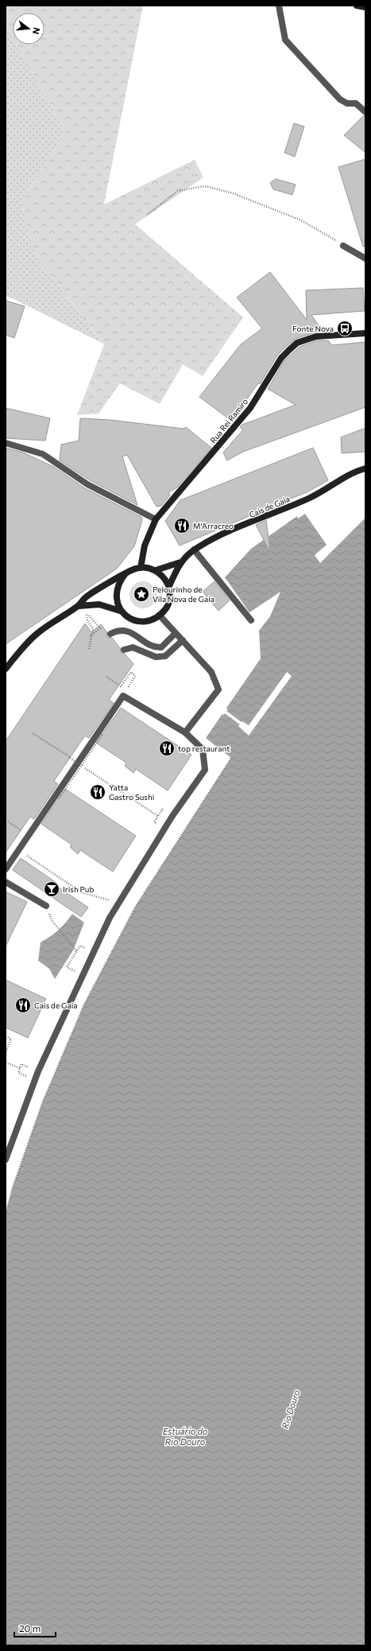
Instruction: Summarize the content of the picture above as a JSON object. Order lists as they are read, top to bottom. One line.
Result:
{"streets":{"street":["Rua Rei Ramiro","Cais de Gaia"]},"crossings":[["Rua Rei Ramiro","Cais de Gaia"]],"water":["Rio Douro","Estuário do Rio Douro"],"places":{"bus stop":["Fonte Nova"],"restaurant":["M'Arracreo","top restaurant","Yatta Gastro Sushi","Cais de Gaia"],"place":["Pelourinho de Vila Nova de Gaia"],"bar":["Irish Pub"]},"scale_bar":"20 m","north":"right"}
